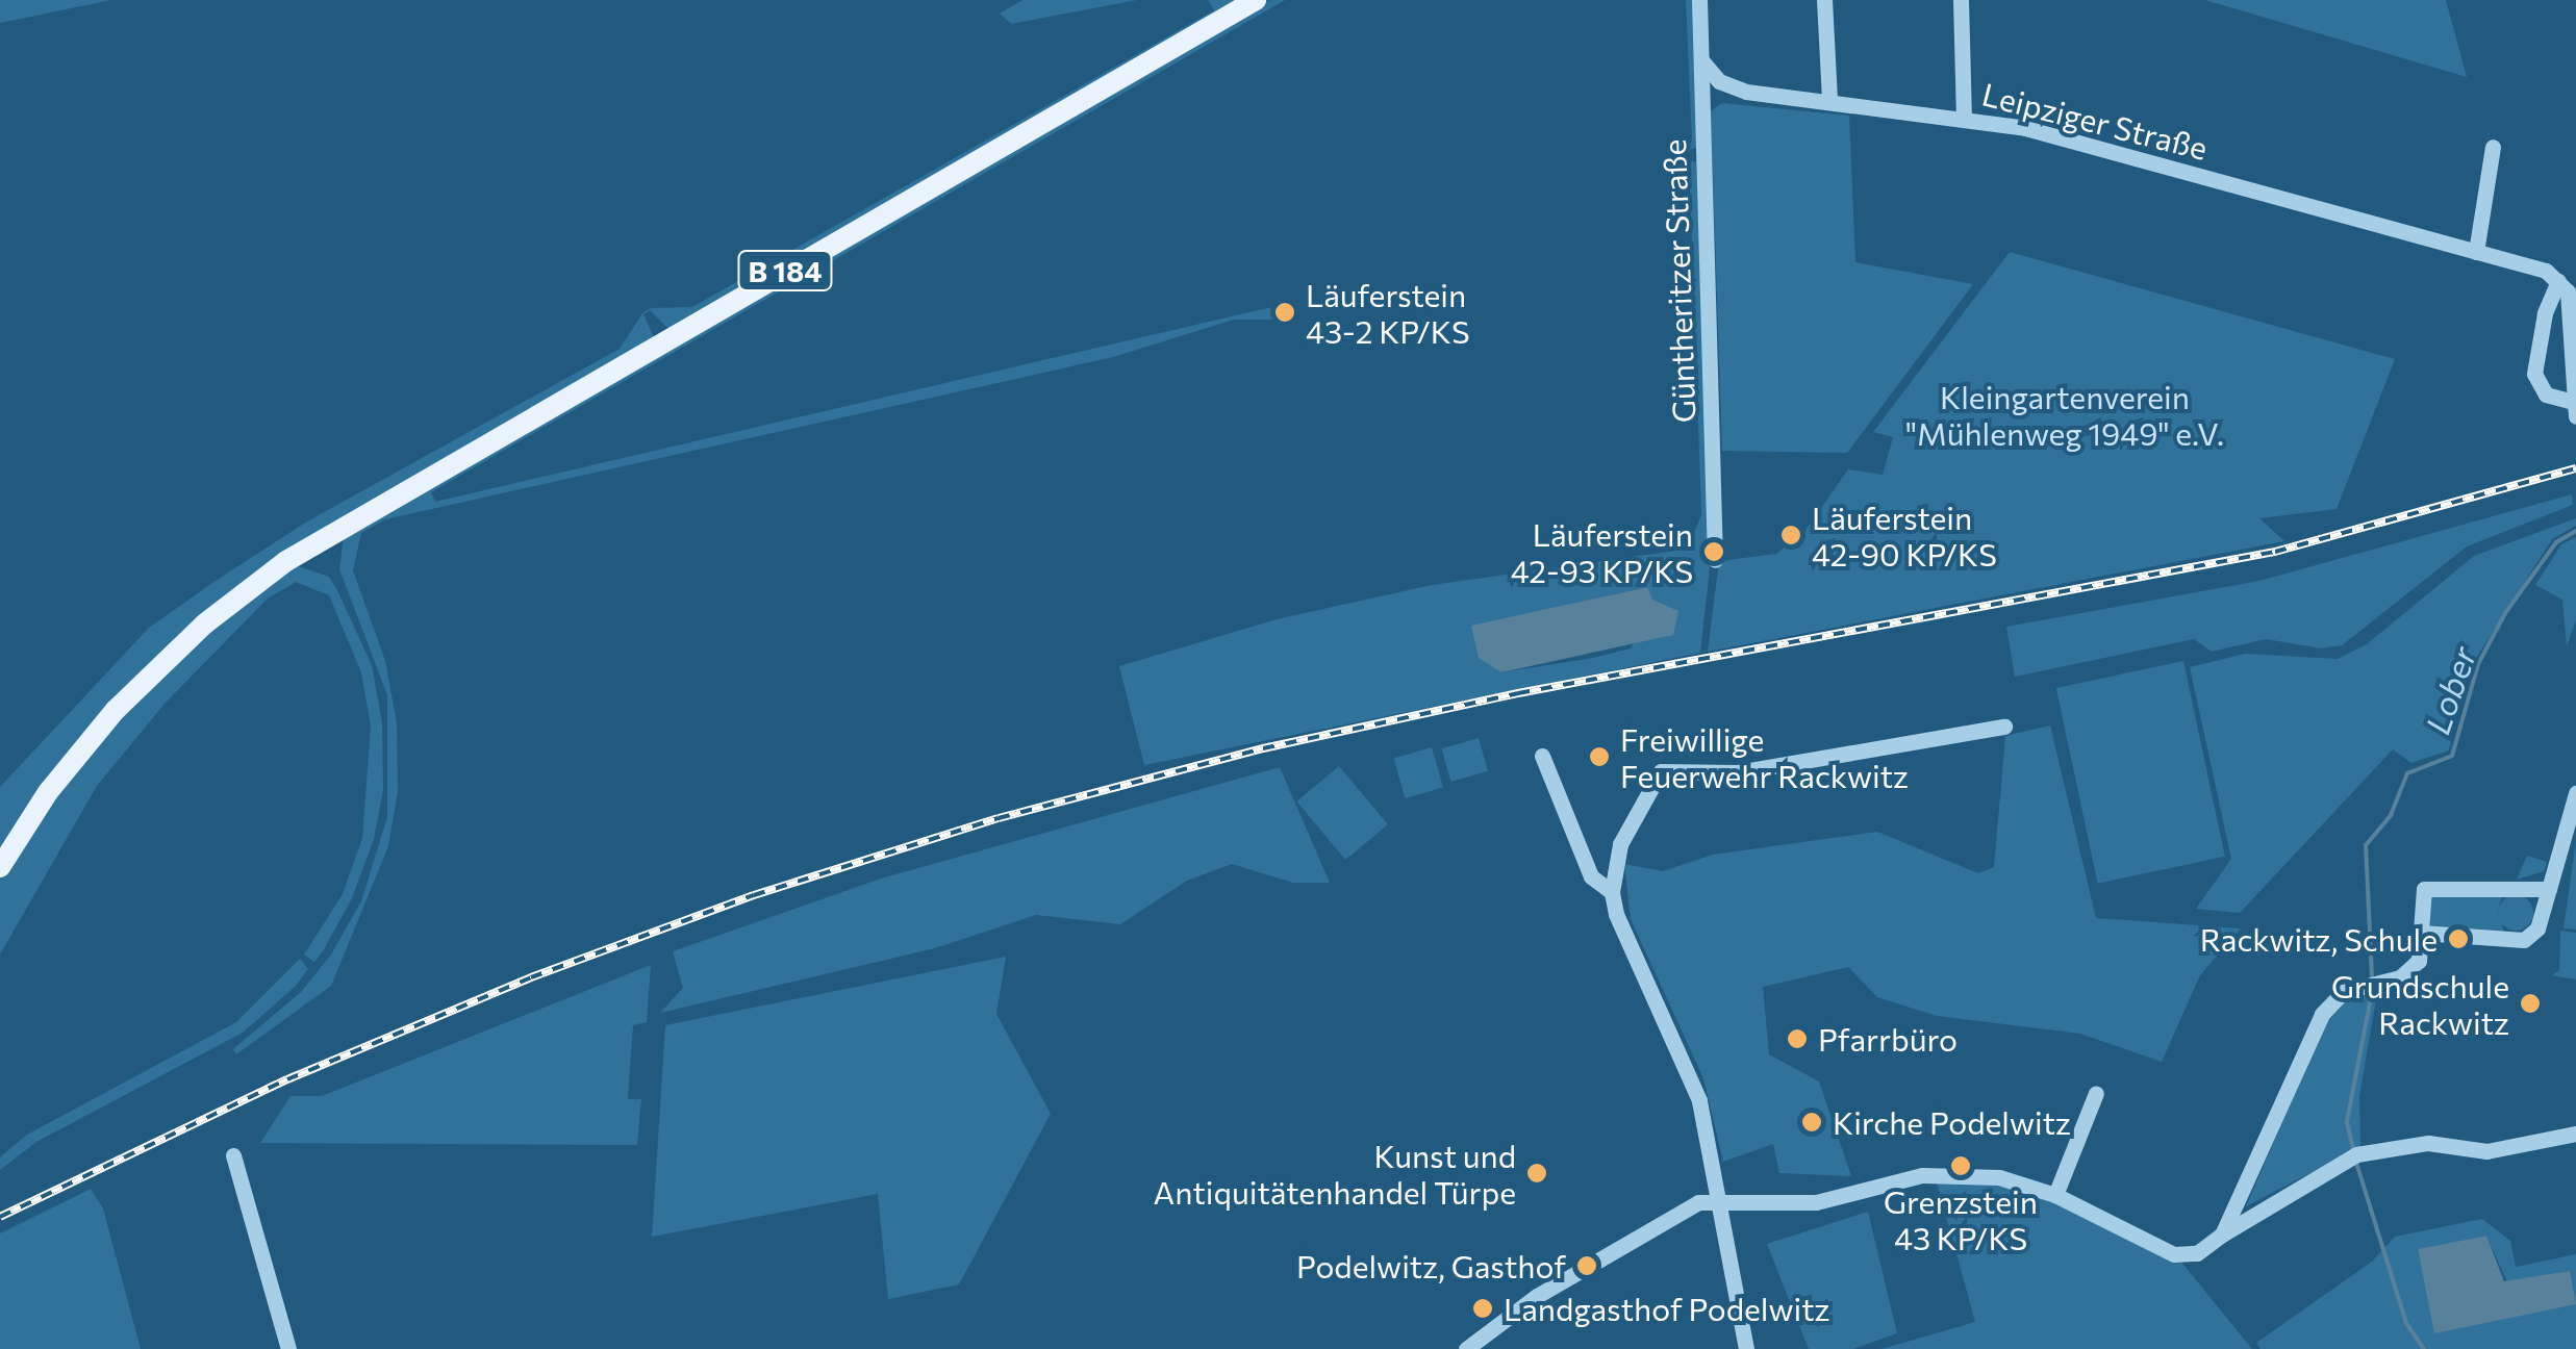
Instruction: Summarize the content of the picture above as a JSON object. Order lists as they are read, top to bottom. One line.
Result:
{"streets":{"main road":["B 184"],"street":["Leipziger Straße","Güntheritzer Straße"]},"crossings":[["Leipziger Straße","Güntheritzer Straße"]],"water":["Lober"],"parks":["Kleingartenverein \"Mühlenweg 1949\" e.V."],"places":["Läuferstein 43-2 KP/KS","Läuferstein 42-90 KP/KS","Läuferstein 42-93 KP/KS","Freiwillige Feuerwehr Rackwitz","Rackwitz, Schule","Grundschule Rackwitz","Pfarrbüro","Kirche Podelwitz","Grenzstein 43 KP/KS","Kunst und Antiquitätenhandel Türpe","Podelwitz, Gasthof","Landgasthof Podelwitz"]}
